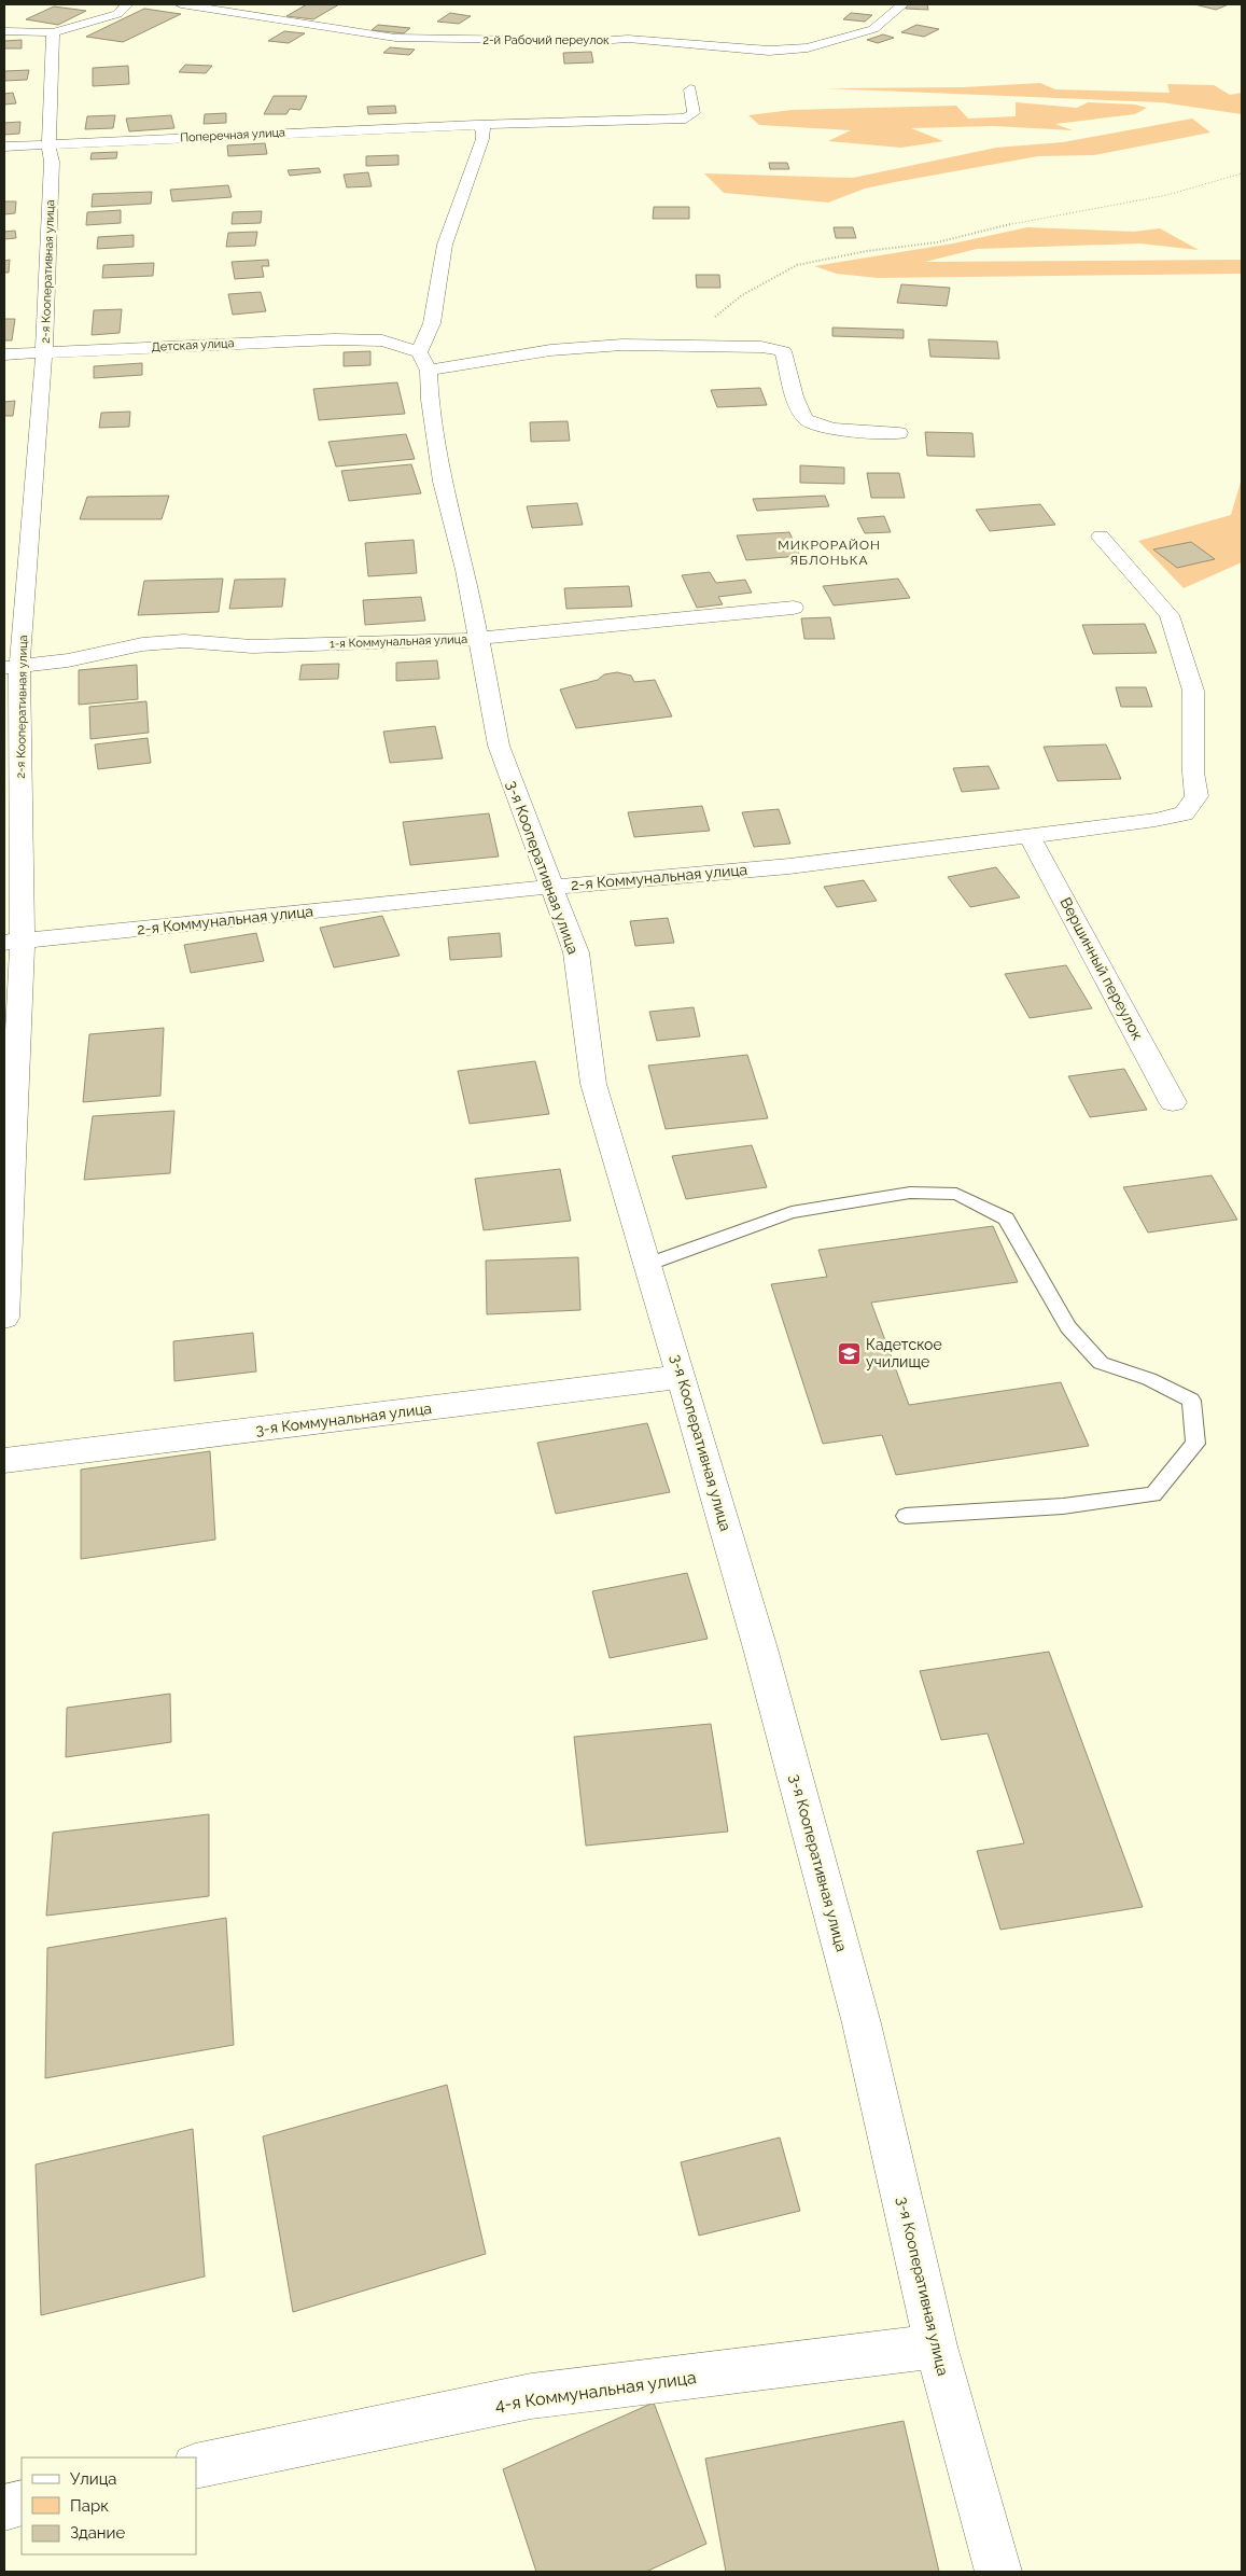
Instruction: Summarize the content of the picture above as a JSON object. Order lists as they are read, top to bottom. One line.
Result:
{"streets":{"street":["2-й Рабочий переулок","Поперечная улица","2-я Кооперативная улица","Детская улица","1-я Коммунальная улица","3-я Кооперативная улица","2-я Коммунальная улица","Вершинный переулок","3-я Коммунальная улица","4-я Коммунальная улица"]},"crossings":[["Поперечная улица","2-я Кооперативная улица"],["2-я Кооперативная улица","Детская улица"],["2-я Кооперативная улица","1-я Коммунальная улица"],["2-я Кооперативная улица","2-я Коммунальная улица"],["Детская улица","3-я Кооперативная улица"],["1-я Коммунальная улица","3-я Кооперативная улица"],["3-я Кооперативная улица","2-я Коммунальная улица"],["3-я Кооперативная улица","3-я Коммунальная улица"],["3-я Кооперативная улица","4-я Коммунальная улица"],["2-я Коммунальная улица","Вершинный переулок"]],"districts":["МИКРОРАЙОН ЯБЛОНЬКА"],"places":{"school or university":["Кадетское училище"]},"legend":["Улица","Парк","Здание"]}
